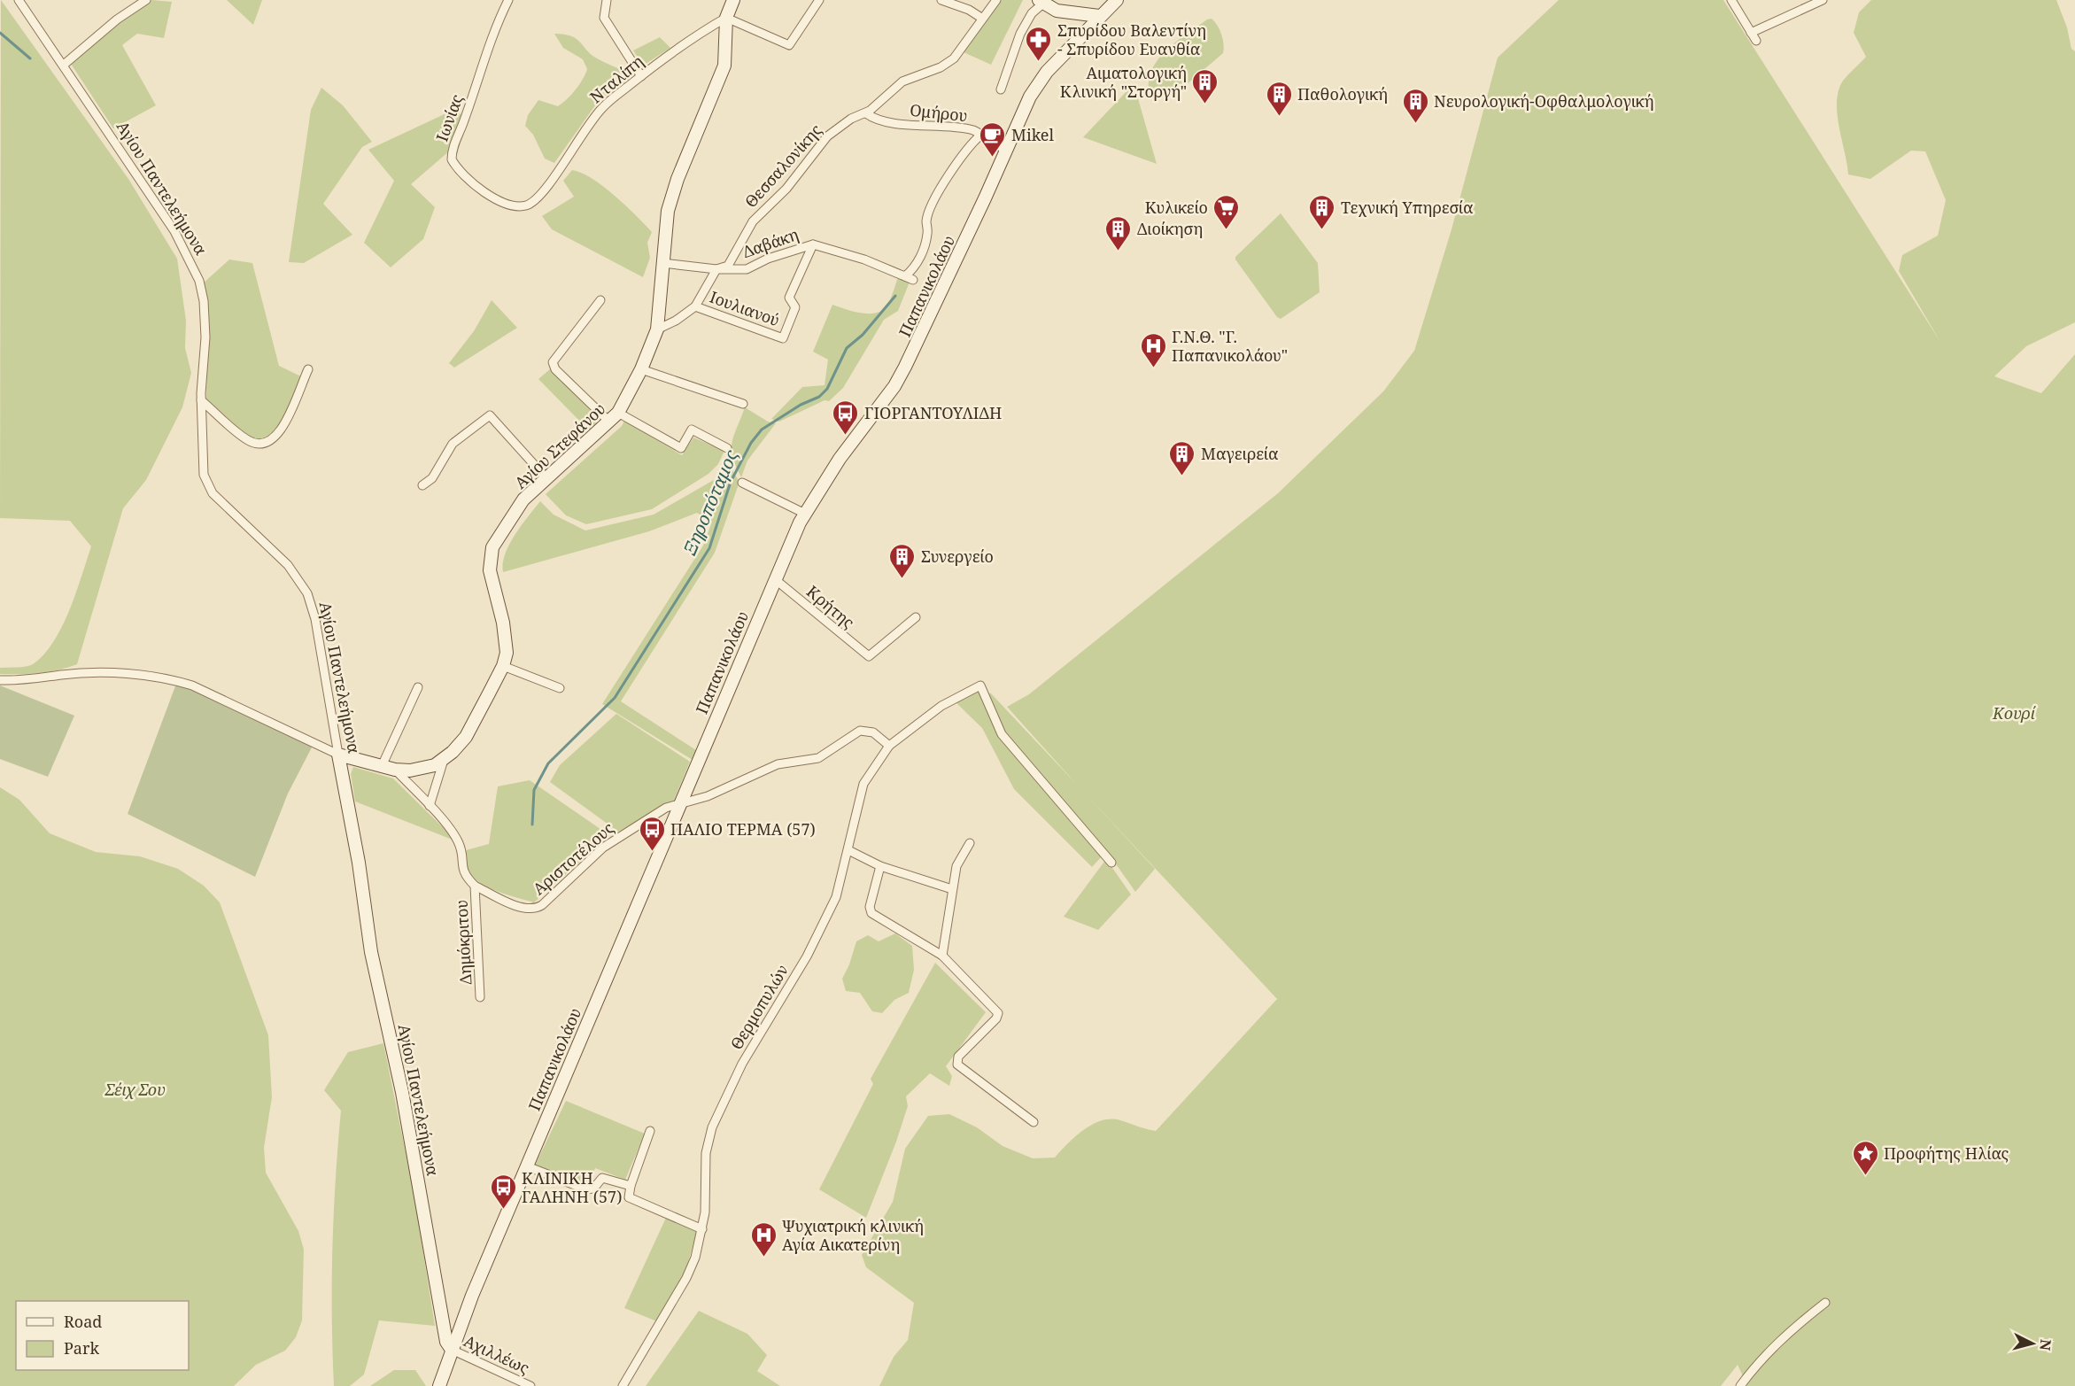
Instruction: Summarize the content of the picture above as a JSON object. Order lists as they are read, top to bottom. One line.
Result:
{"streets":{"street":["Νταλίπη","Ομήρου","Ιωνίας","Θεσσαλονίκης","Αγίου Παντελεήμονα","Δαβάκη","Παπανικολάου","Ιουλιανού","Αγίου Στεφάνου","Κρήτης","Αριστοτέλους","Δημόκριτου","Θερμοπυλών","Αχιλλέως"]},"crossings":[["Νταλίπη","Ιωνίας"],["Νταλίπη","Αγίου Στεφάνου"],["Ομήρου","Θεσσαλονίκης"],["Ομήρου","Δαβάκη"],["Ομήρου","Παπανικολάου"],["Θεσσαλονίκης","Δαβάκη"],["Θεσσαλονίκης","Ιουλιανού"],["Θεσσαλονίκης","Αγίου Στεφάνου"],["Αγίου Παντελεήμονα","Παπανικολάου"],["Αγίου Παντελεήμονα","Αγίου Στεφάνου"],["Αγίου Παντελεήμονα","Αχιλλέως"],["Δαβάκη","Ιουλιανού"],["Δαβάκη","Αγίου Στεφάνου"],["Παπανικολάου","Κρήτης"],["Παπανικολάου","Αριστοτέλους"],["Παπανικολάου","Αχιλλέως"],["Αριστοτέλους","Δημόκριτου"],["Αριστοτέλους","Θερμοπυλών"]],"water":["Ξηροπόταμος"],"parks":["Κουρί","Σέιχ Σου"],"places":{"pharmacy":["Σπυρίδου Βαλεντίνη - Σπυρίδου Ευανθία"],"building":["Αιματολογική Κλινική \"Στοργή\"","Παθολογική","Νευρολογική-Οφθαλμολογική","Τεχνική Υπηρεσία","Διοίκηση","Μαγειρεία","Συνεργείο"],"cafe":["Mikel"],"supermarket":["Κυλικείο"],"hospital":["Γ.Ν.Θ. \"Γ. Παπανικολάου\"","Ψυχιατρική κλινική Αγία Αικατερίνη"],"bus stop":["ΓΙΟΡΓΑΝΤΟΥΛΙΔΗ","ΠΑΛΙΟ ΤΕΡΜΑ (57)","ΚΛΙΝΙΚΗ ΓΑΛΗΝΗ (57)"],"place":["Προφήτης Ηλίας"]},"legend":["Road","Park"],"north":"right"}
